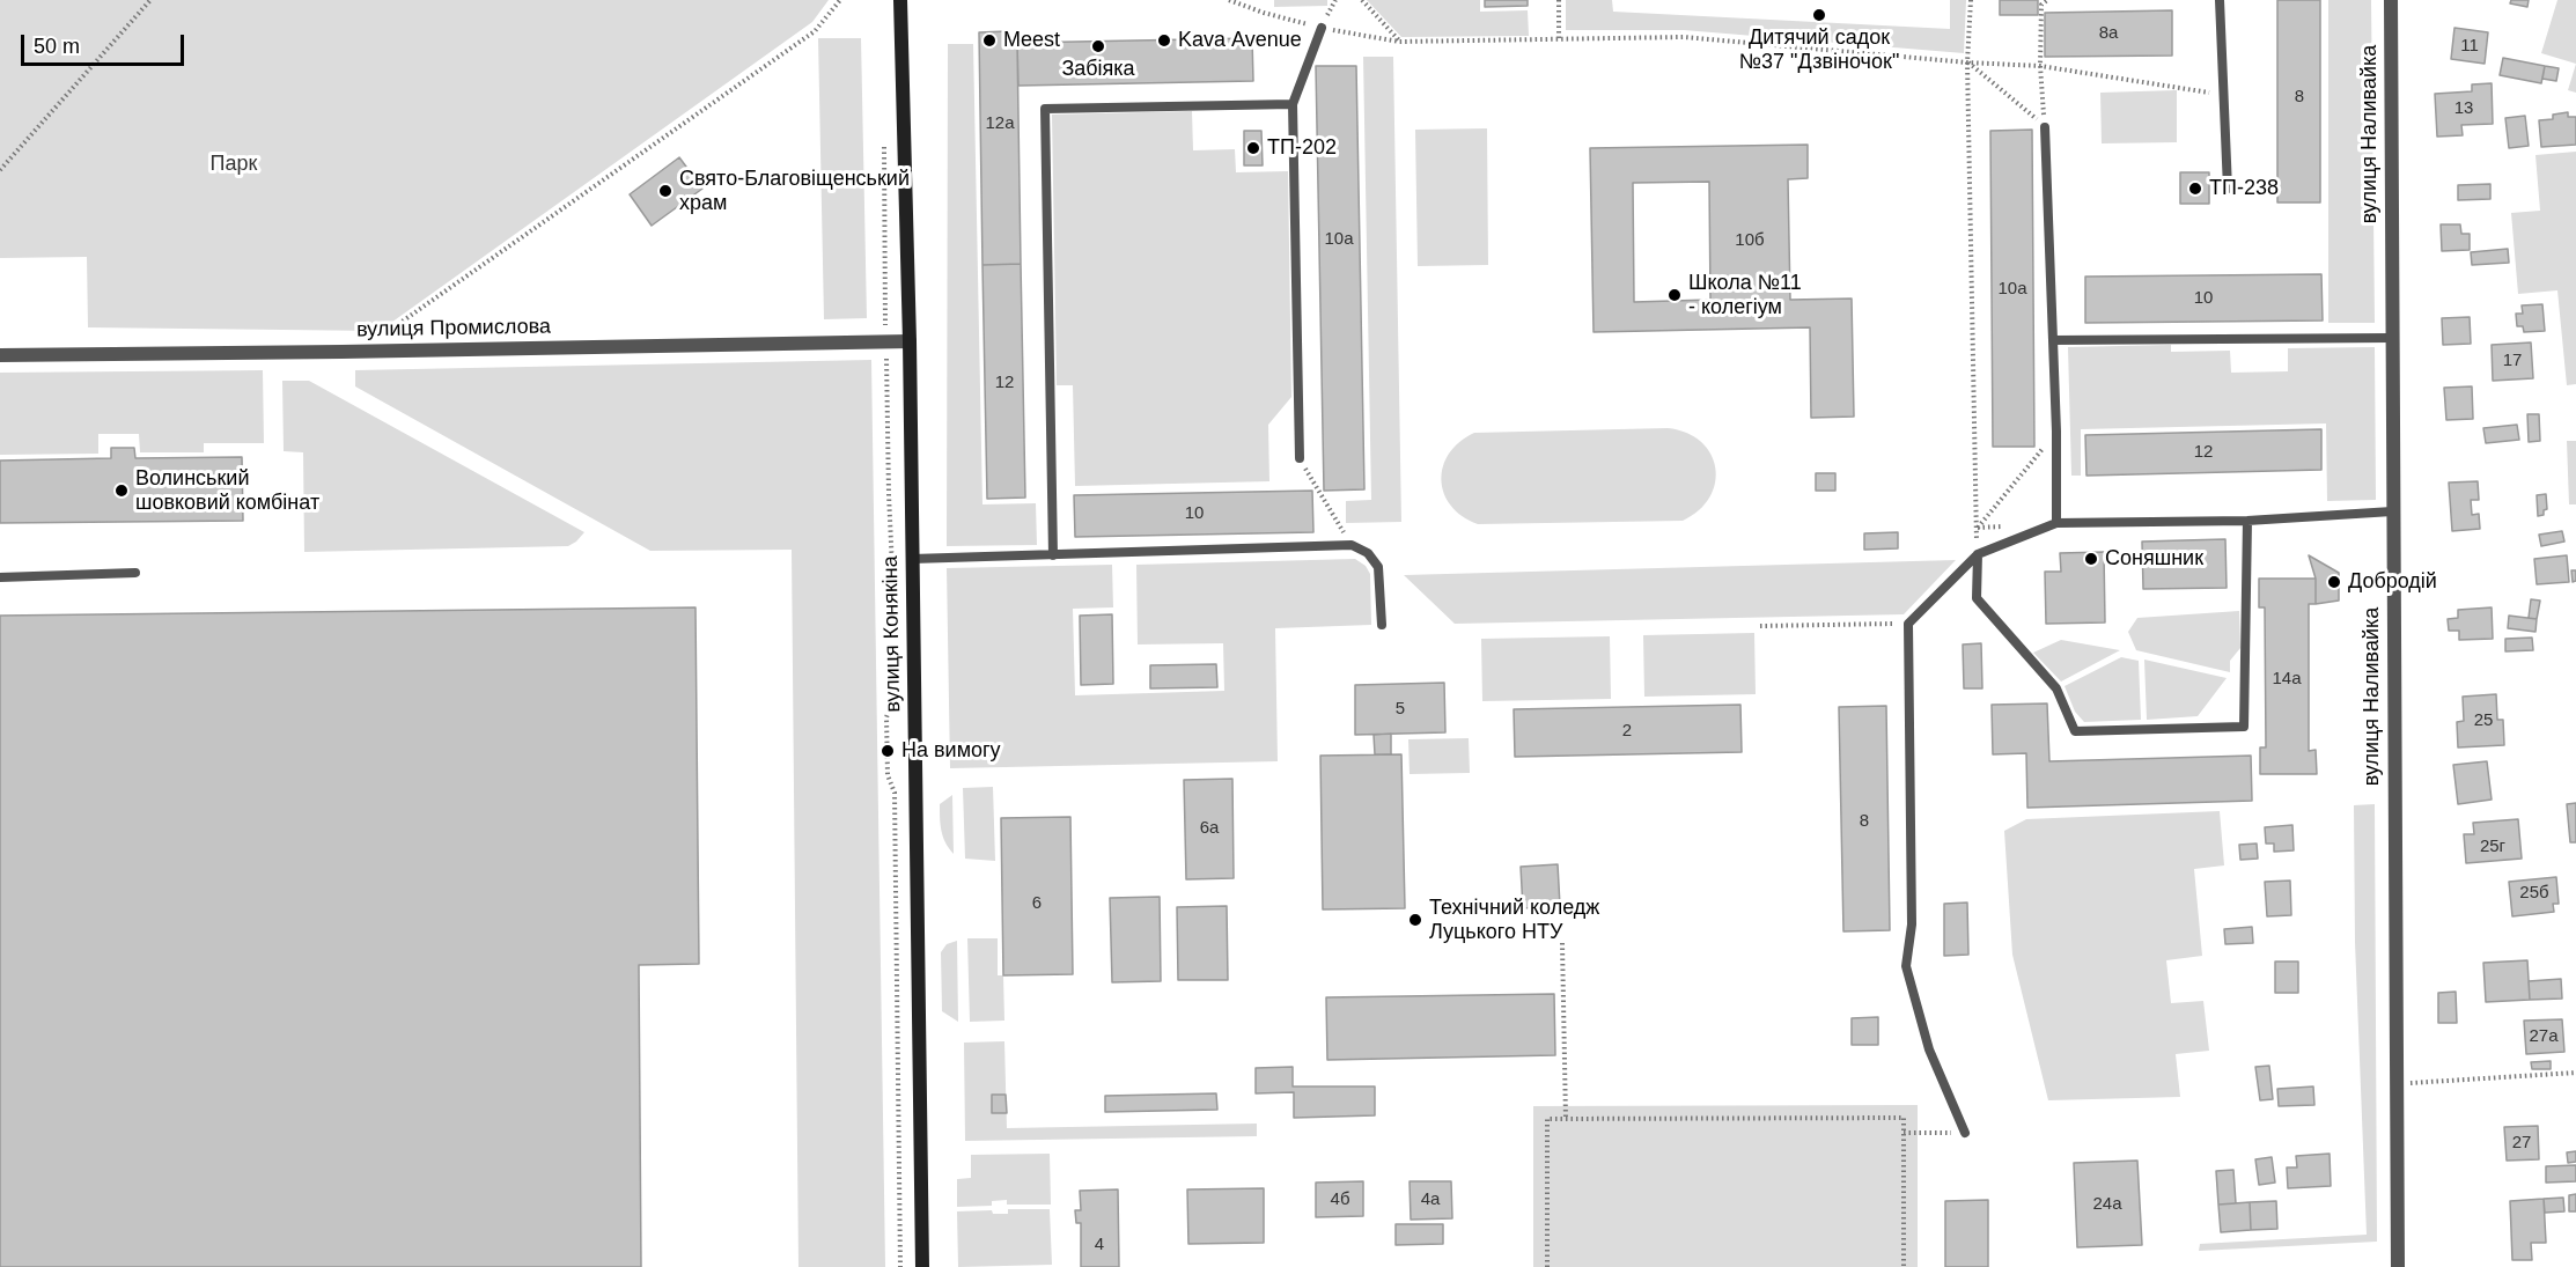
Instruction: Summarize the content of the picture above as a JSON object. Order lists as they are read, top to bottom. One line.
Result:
{"streets":{"street":["вулиця Наливайка","вулиця Промислова","вулиця Конякіна"]},"crossings":[["вулиця Промислова","вулиця Конякіна"]],"parks":["Парк"],"places":["Дитячий садок №37 \"Дзвіночок\"","Meest","Kava Avenue","Забіяка","ТП-202","ТП-238","Свято-Благовіщенський храм","Школа №11 - колегіум","Волинський шовковий комбінат","Соняшник","Добродій","На вимогу","Технічний коледж Луцького НТУ"],"house_numbers":["8а","11","8","13","12а","10а","10б","10а","10","17","12","12","10","14а","5","25","2","8","6а","25г","25б","6","27а","27","4б","4а","24а","4"],"scale_bar":"50 m"}
